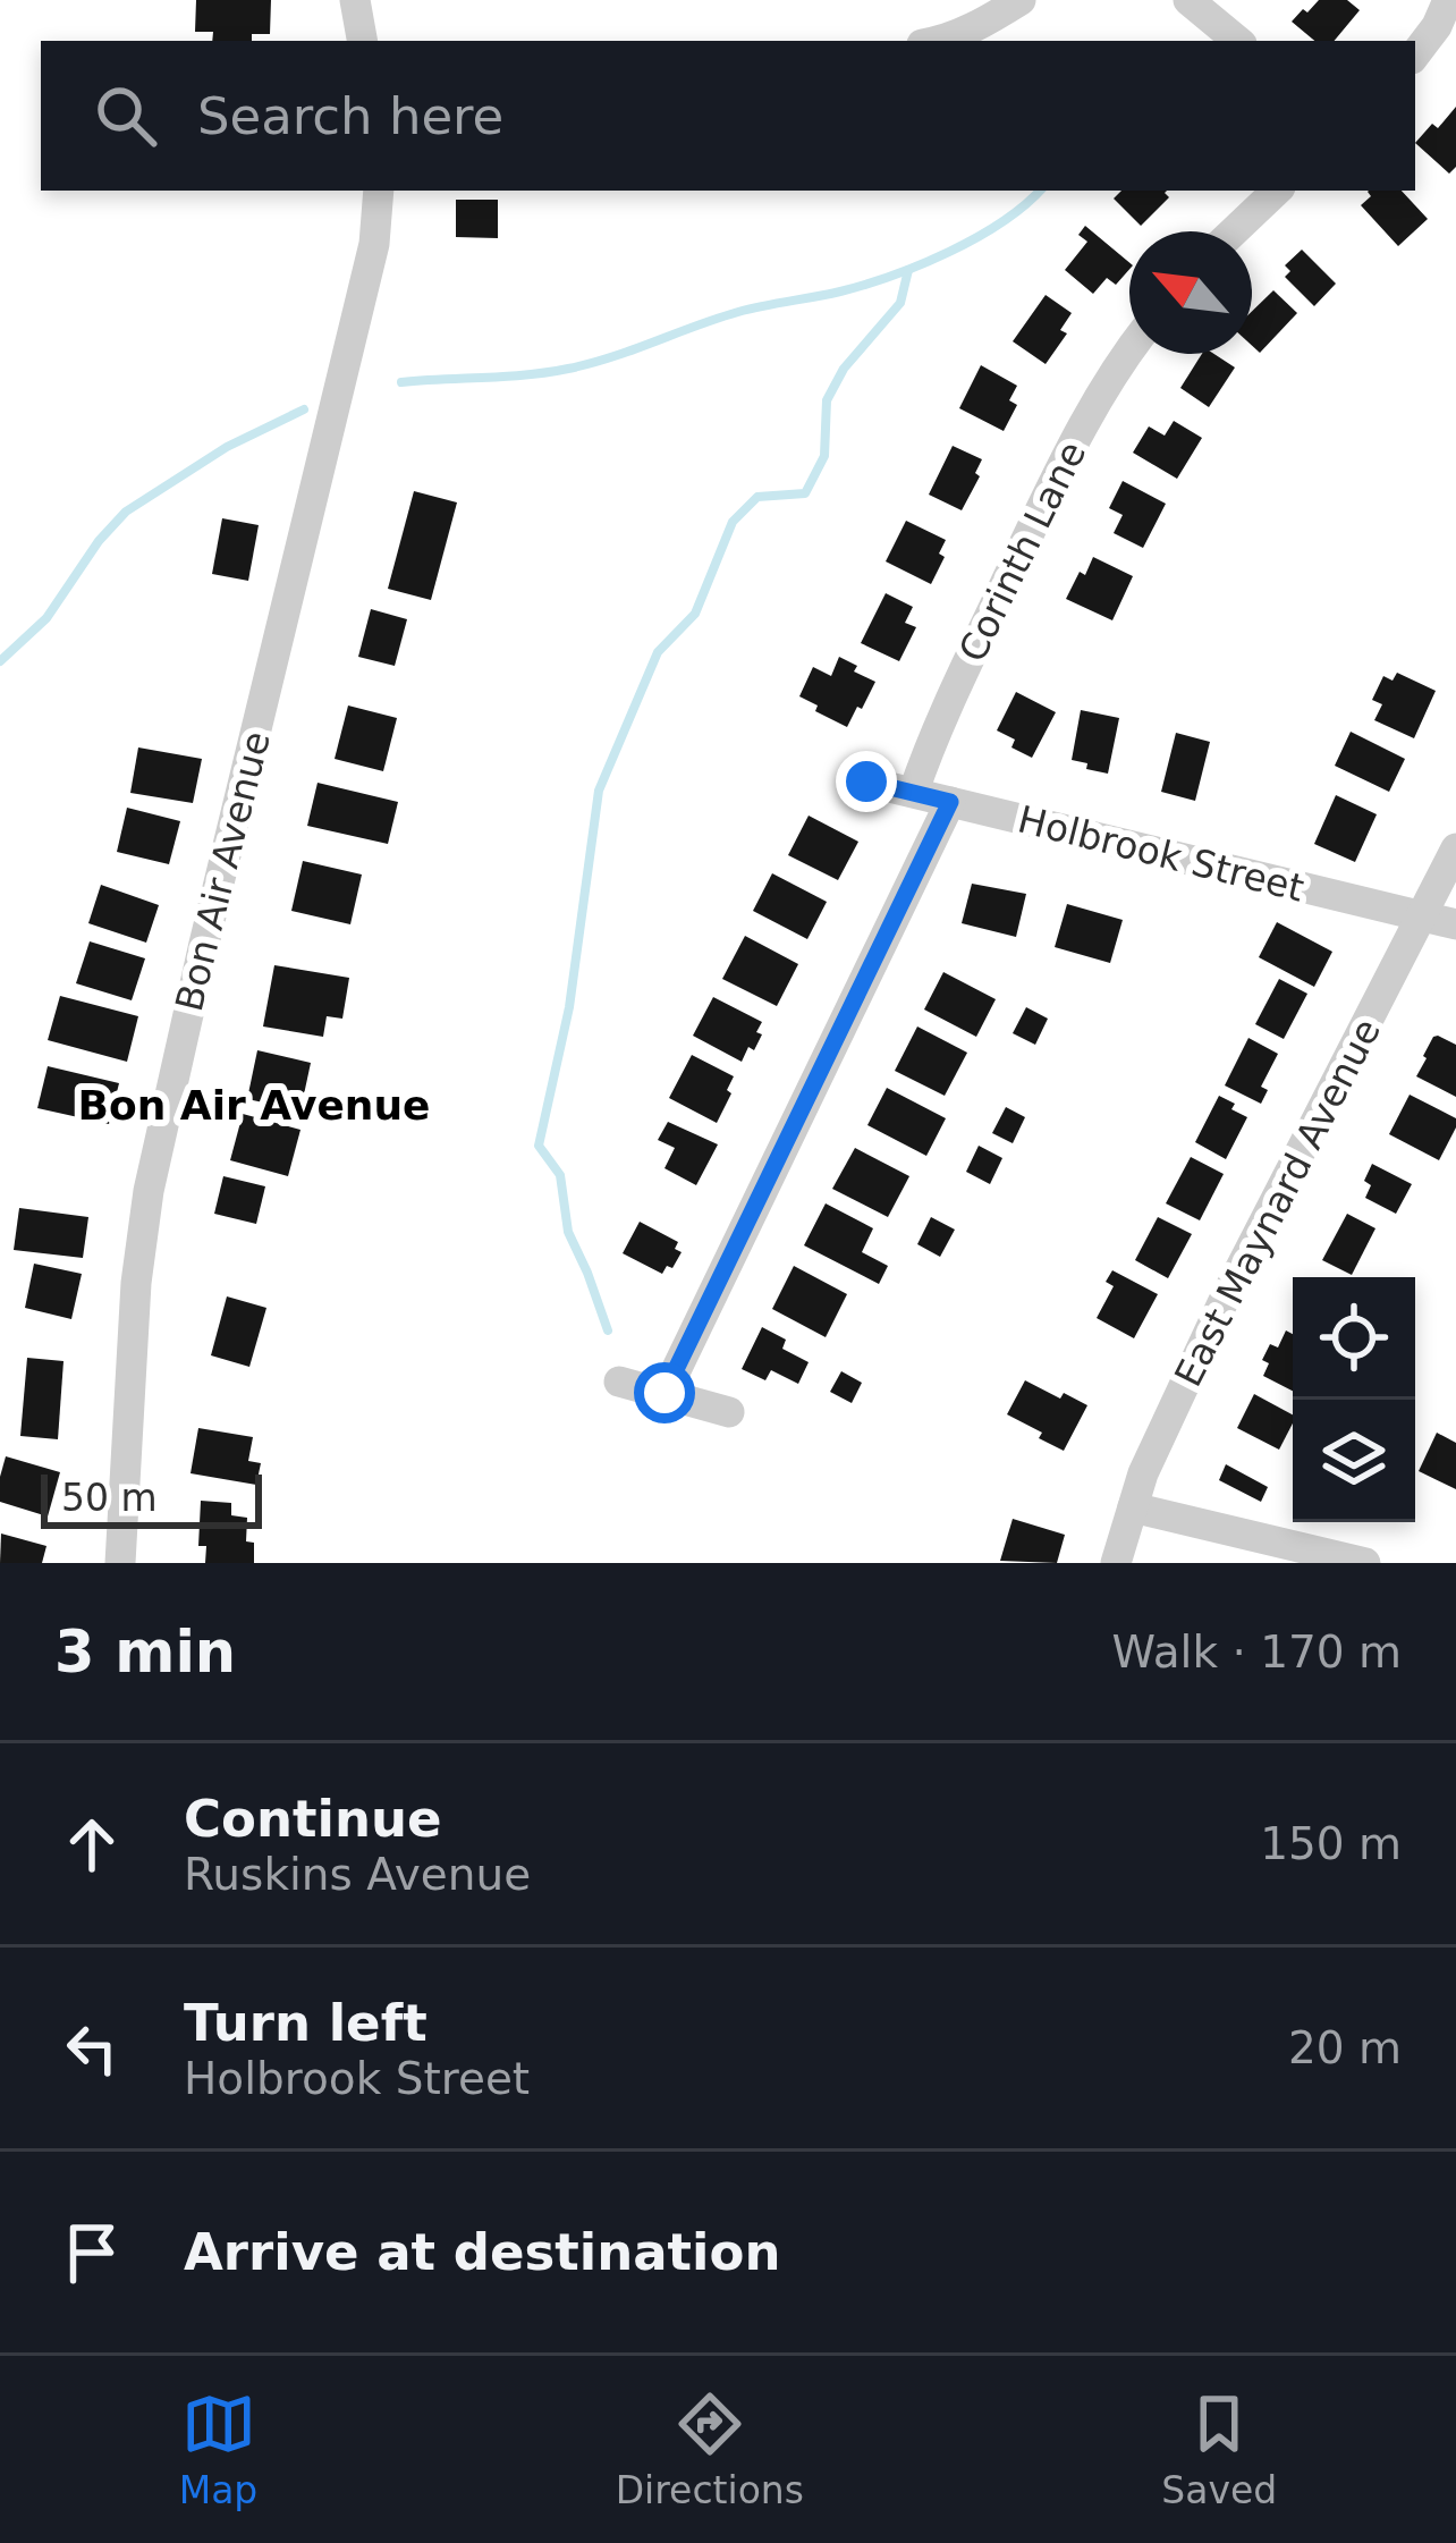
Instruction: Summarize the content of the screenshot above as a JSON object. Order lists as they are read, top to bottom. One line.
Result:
{"streets":{"street":["Corinth Lane","Holbrook Street","Bon Air Avenue","East Maynard Avenue"]},"crossings":[["Corinth Lane","Holbrook Street"],["Holbrook Street","East Maynard Avenue"]],"districts":["Bon Air Avenue"],"scale_bar":"50 m","north":"top left","page":{"search":"Search here","scale":"50 m","heading":["3 min","Walk · 170 m"],"list":[["Continue","Ruskins Avenue","150 m"],["Turn left","Holbrook Street","20 m"],"Arrive at destination"],"nav":["Map","Directions","Saved"]}}
